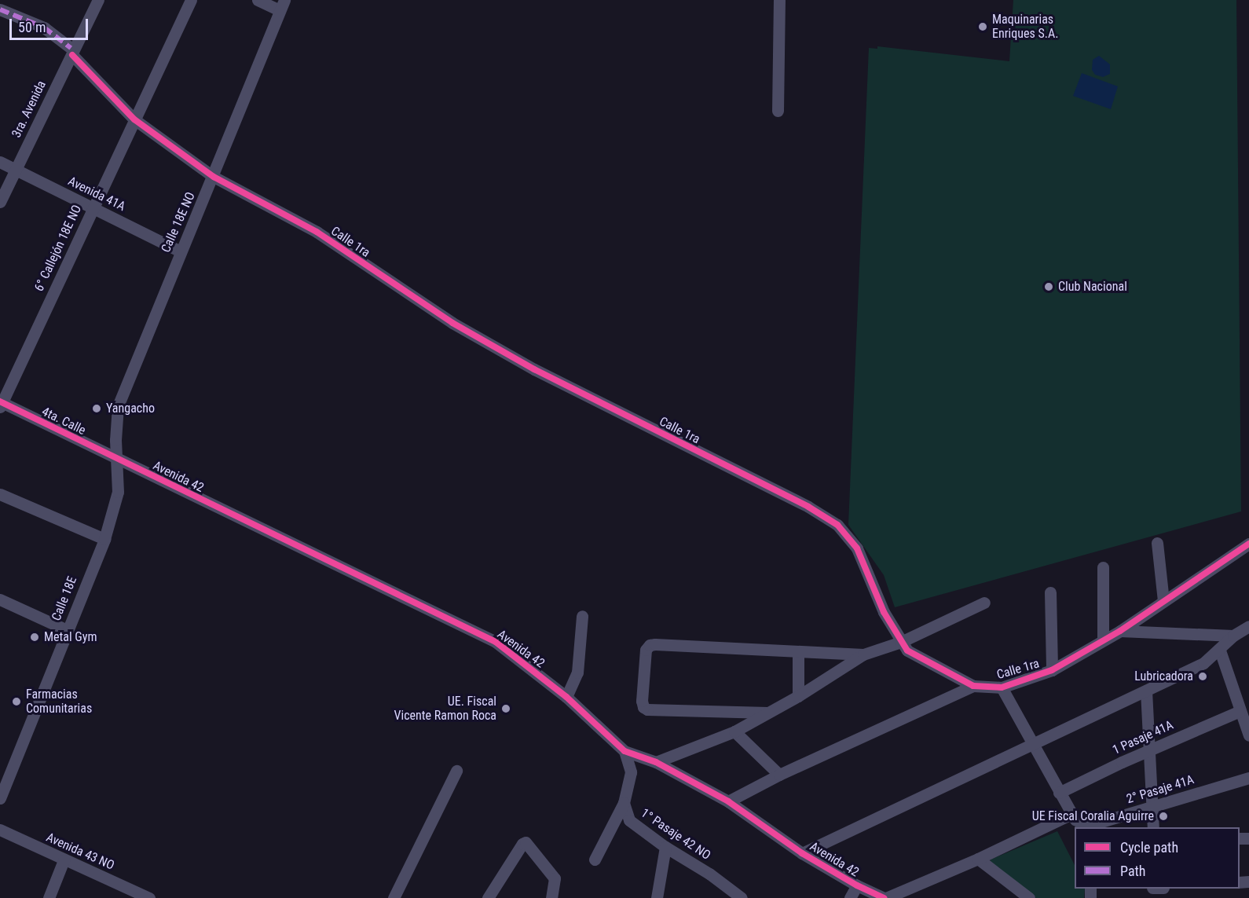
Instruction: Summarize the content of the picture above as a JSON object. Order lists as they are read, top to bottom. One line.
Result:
{"streets":{"street":["3ra. Avenida","Avenida 41A","Calle 18E NO","Calle 1ra","6° Callejón 18E NO","4ta. Calle","Avenida 42","Calle 18E","1 Pasaje 41A","2° Pasaje 41A","1° Pasaje 42 NO","Avenida 43 NO"]},"crossings":[["3ra. Avenida","Avenida 41A"],["3ra. Avenida","Calle 1ra"],["Avenida 41A","Calle 18E NO"],["Avenida 41A","6° Callejón 18E NO"],["Calle 18E NO","Calle 1ra"],["Calle 18E NO","4ta. Calle"],["Calle 18E NO","Avenida 42"],["Calle 18E NO","Calle 18E"],["Calle 1ra","6° Callejón 18E NO"],["6° Callejón 18E NO","4ta. Calle"],["4ta. Calle","Avenida 42"],["4ta. Calle","Calle 18E"],["Avenida 42","Calle 18E"]],"places":["Maquinarias Enriques S.A.","Club Nacional","Yangacho","Metal Gym","Lubricadora","Farmacias Comunitarias","UE. Fiscal Vicente Ramon Roca","UE Fiscal Coralia Aguirre"],"legend":["Cycle path","Path"],"scale_bar":"50 m"}
